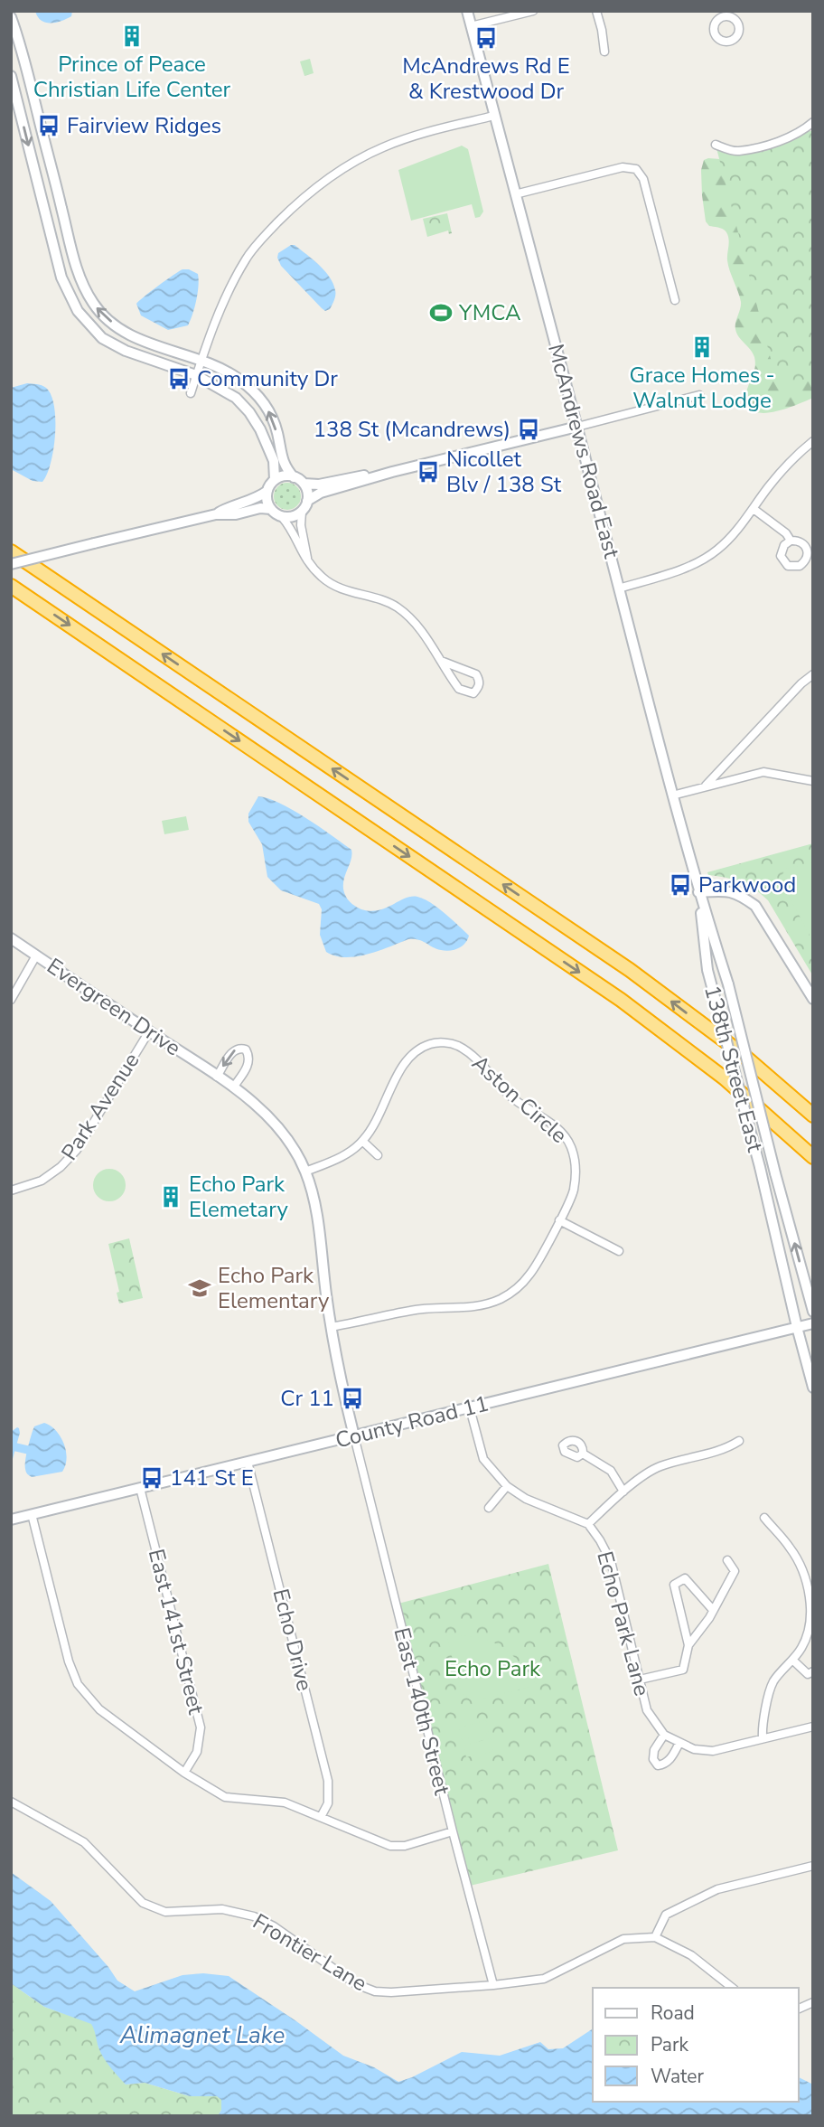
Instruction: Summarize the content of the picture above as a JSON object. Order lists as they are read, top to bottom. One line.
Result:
{"streets":{"street":["McAndrews Road East","Evergreen Drive","138th Street East","Aston Circle","Park Avenue","County Road 11","Echo Park Lane","East 141st Street","Echo Drive","East 140th Street","Frontier Lane"]},"crossings":[["McAndrews Road East","138th Street East"],["Evergreen Drive","Aston Circle"],["Evergreen Drive","Park Avenue"],["Evergreen Drive","County Road 11"],["Evergreen Drive","East 140th Street"],["138th Street East","County Road 11"],["County Road 11","Echo Park Lane"],["County Road 11","East 141st Street"],["County Road 11","Echo Drive"],["County Road 11","East 140th Street"],["East 140th Street","Frontier Lane"]],"water":["Alimagnet Lake"],"parks":["Echo Park"],"places":{"building":["Prince of Peace Christian Life Center","Grace Homes - Walnut Lodge","Echo Park Elemetary"],"bus stop":["McAndrews Rd E & Krestwood Dr","Fairview Ridges","Community Dr","138 St (Mcandrews)","Nicollet Blv / 138 St","Parkwood","Cr 11","141 St E"],"sports":["YMCA"],"school or university":["Echo Park Elementary"]},"legend":["Road","Park","Water"]}
